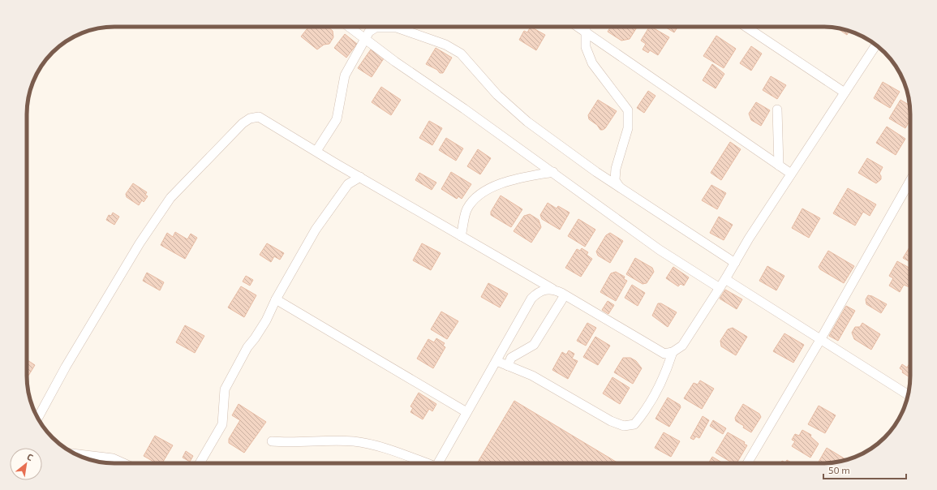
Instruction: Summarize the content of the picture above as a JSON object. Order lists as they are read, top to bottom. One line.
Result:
{"scale_bar":"50 m","north":"top right"}
